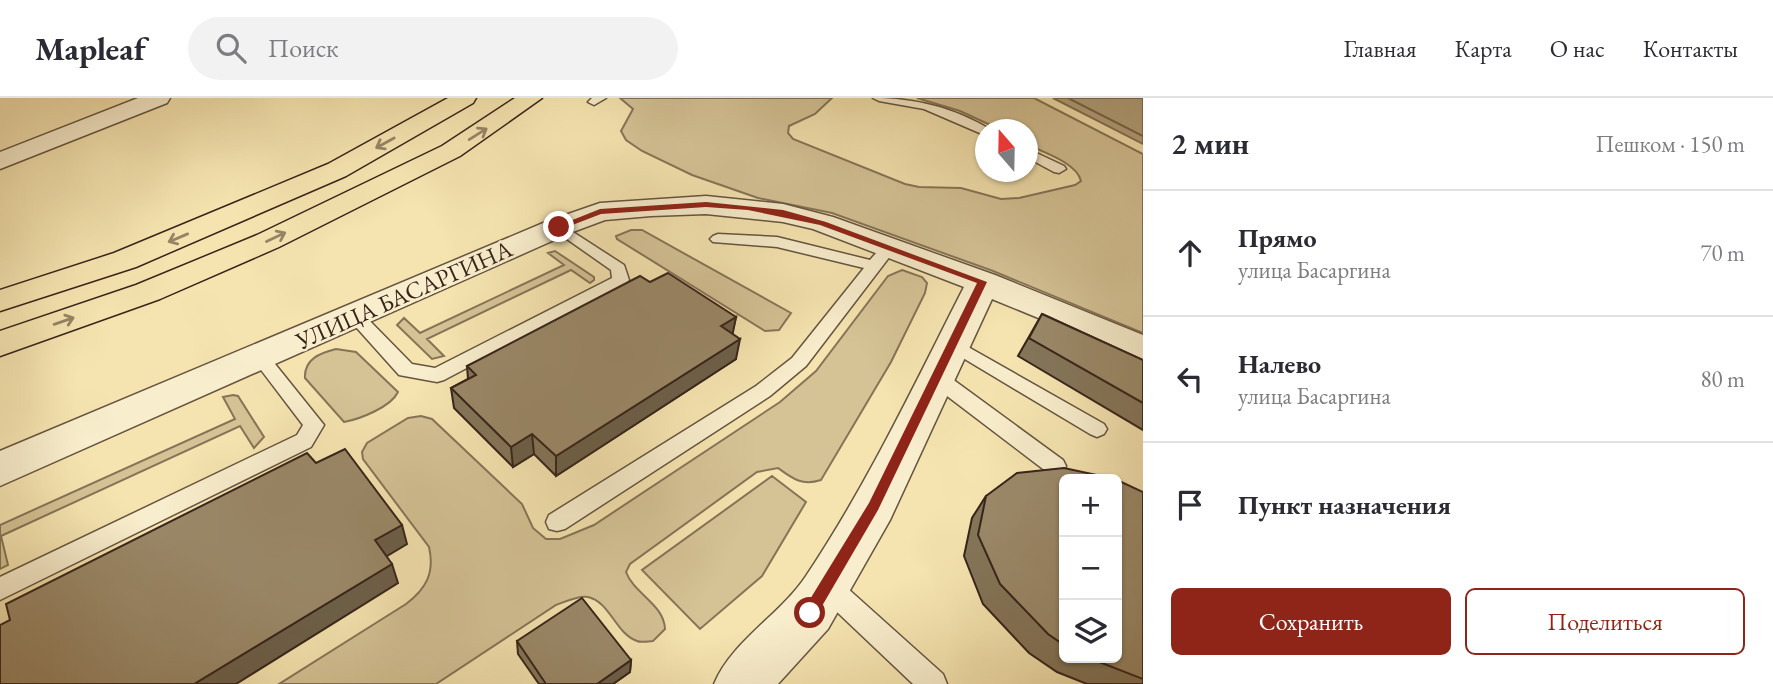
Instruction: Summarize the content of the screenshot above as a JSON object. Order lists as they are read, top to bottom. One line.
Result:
{"streets":{"street":["УЛИЦА БАСАРГИНА"]},"north":"top","page":{"header":"Mapleaf","search":"Поиск","nav":["Главная","Карта","О нас","Контакты"],"heading":["2 мин","Пешком · 150 m"],"list":[["Прямо","улица Басаргина","70 m"],["Налево","улица Басаргина","80 m"],"Пункт назначения"],"map_buttons":["+","−"],"buttons":["Сохранить","Поделиться"]}}
